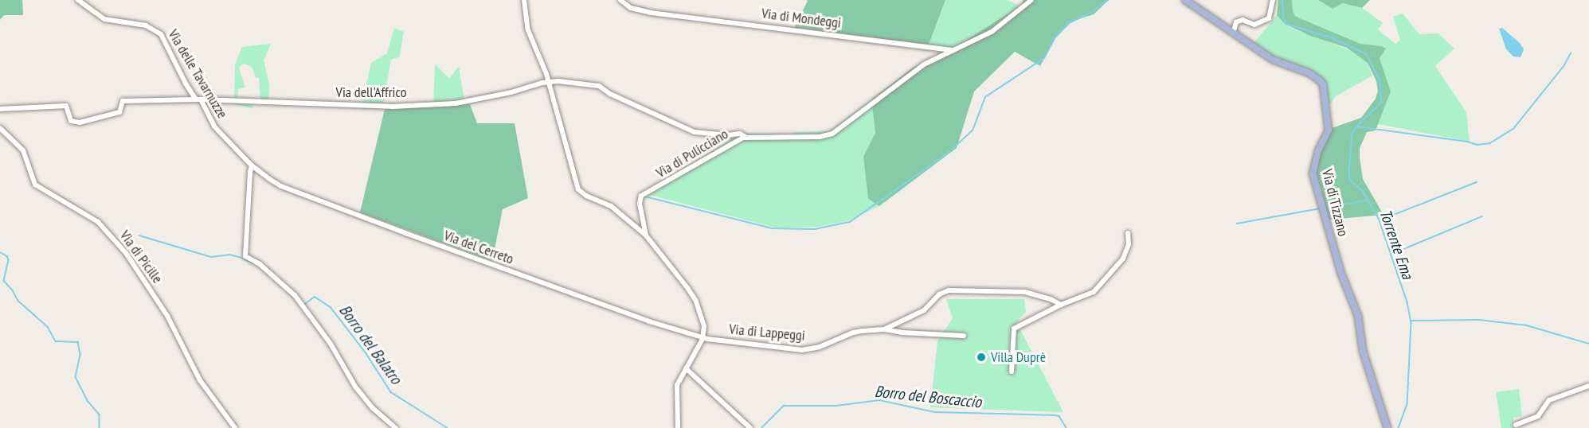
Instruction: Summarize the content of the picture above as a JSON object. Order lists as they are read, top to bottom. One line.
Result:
{"streets":{"main road":["Via di Tizzano"],"street":["Via di Mondeggi","Via delle Tavarnuzze","Via dell'Affrico","Via di Pulicciano","Via del Cerreto","Via di Picille","Via di Lappeggi"]},"crossings":[["Via di Mondeggi","Via di Pulicciano"],["Via delle Tavarnuzze","Via dell'Affrico"],["Via delle Tavarnuzze","Via del Cerreto"],["Via di Pulicciano","Via del Cerreto"],["Via di Pulicciano","Via di Lappeggi"],["Via del Cerreto","Via di Lappeggi"]],"water":["Torrente Ema","Borro del Balatro","Borro del Boscaccio"],"places":["Villa Duprè"]}
